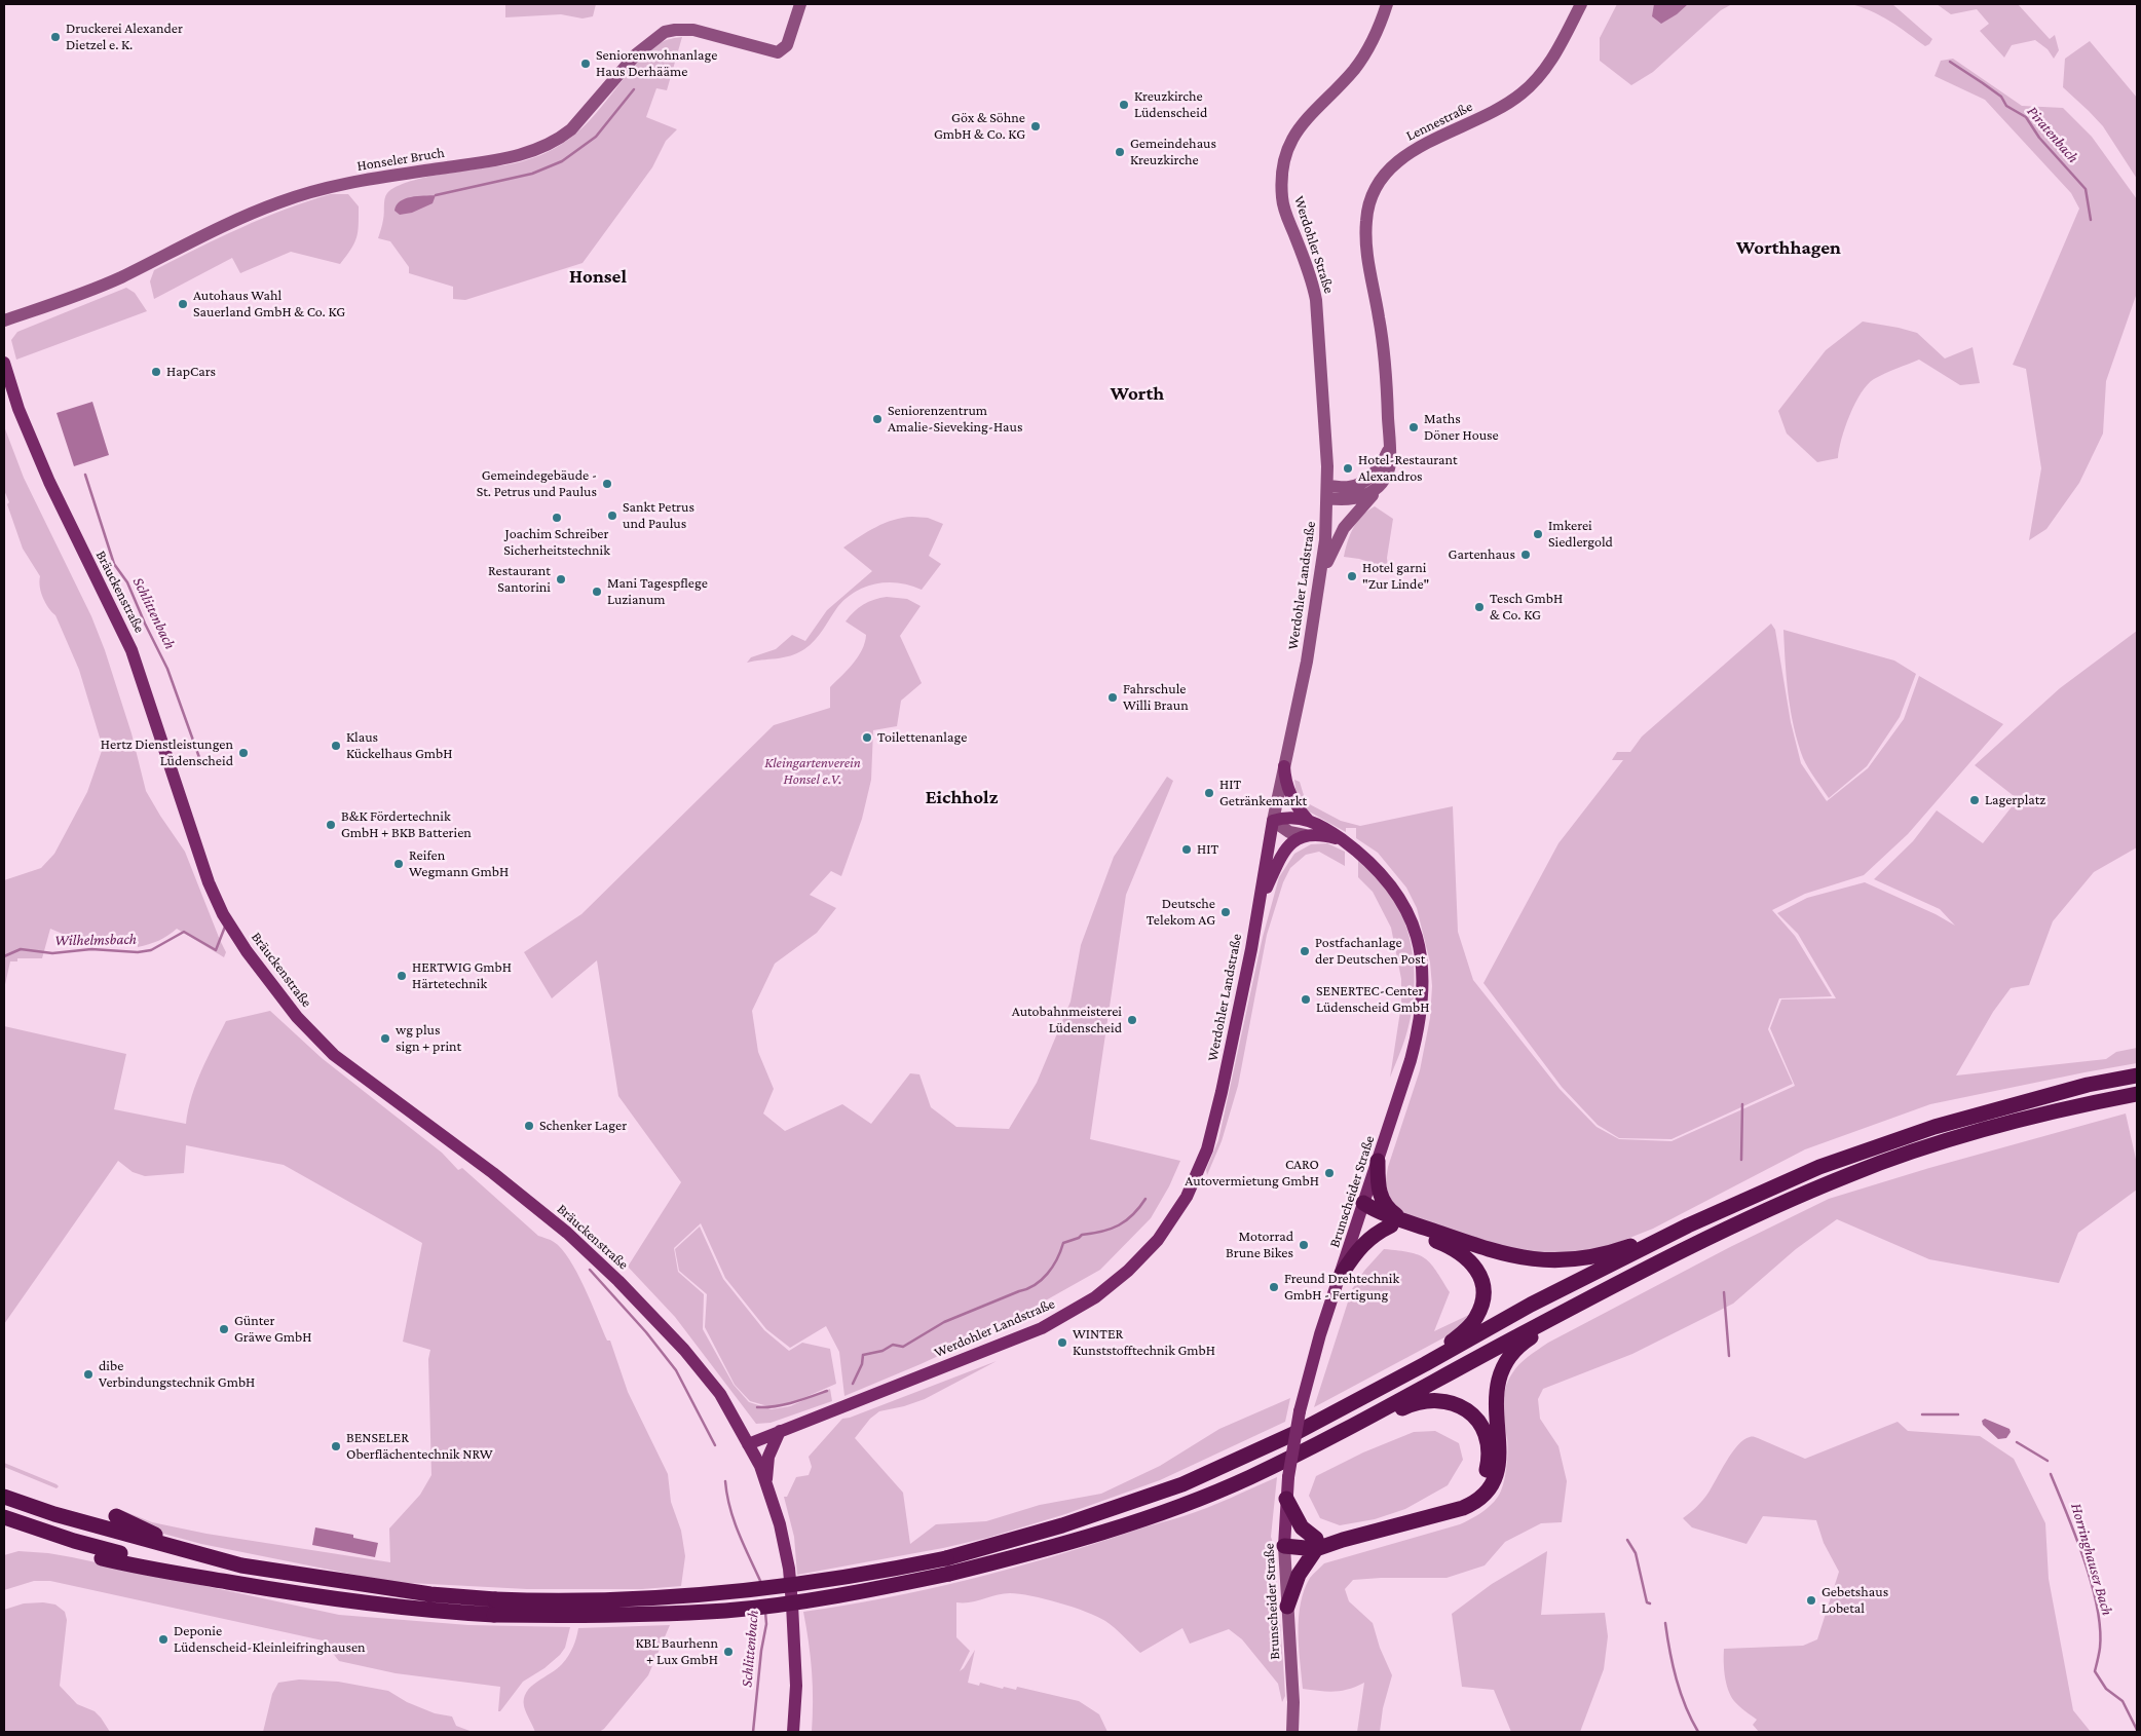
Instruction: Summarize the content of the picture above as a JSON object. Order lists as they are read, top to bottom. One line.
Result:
{"streets":{"main road":["Werdohler Landstraße","Bräuckenstraße","Brunscheider Straße"],"street":["Lennestraße","Honseler Bruch","Werdohler Straße"]},"crossings":[["Lennestraße","Werdohler Straße"],["Lennestraße","Werdohler Landstraße"],["Werdohler Straße","Werdohler Landstraße"],["Werdohler Landstraße","Bräuckenstraße"],["Werdohler Landstraße","Brunscheider Straße"]],"districts":["Worthhagen","Honsel","Worth","Eichholz"],"water":["Piratenbach","Schlittenbach","Wilhelmsbach","Horringhauser Bach"],"parks":["Kleingartenverein Honsel e.V."],"places":["Druckerei Alexander Dietzel e. K.","Seniorenwohnanlage Haus Derhääme","Kreuzkirche Lüdenscheid","Göx & Söhne GmbH & Co. KG","Gemeindehaus Kreuzkirche","Autohaus Wahl Sauerland GmbH & Co. KG","HapCars","Seniorenzentrum Amalie-Sieveking-Haus","Maths Döner House","Hotel-Restaurant Alexandros","Gemeindegebäude - St. Petrus und Paulus","Sankt Petrus und Paulus","Joachim Schreiber Sicherheitstechnik","Imkerei Siedlergold","Gartenhaus","Hotel garni \"Zur Linde\"","Restaurant Santorini","Mani Tagespflege Luzianum","Tesch GmbH & Co. KG","Fahrschule Willi Braun","Toilettenanlage","Klaus Kückelhaus GmbH","Hertz Dienstleistungen Lüdenscheid","HIT Getränkemarkt","Lagerplatz","B&K Fördertechnik GmbH + BKB Batterien","HIT","Reifen Wegmann GmbH","Deutsche Telekom AG","Postfachanlage der Deutschen Post","HERTWIG GmbH Härtetechnik","SENERTEC-Center Lüdenscheid GmbH","Autobahnmeisterei Lüdenscheid","wg plus sign + print","Schenker Lager","CARO Autovermietung GmbH","Motorrad Brune Bikes","Freund Drehtechnik GmbH - Fertigung","Günter Gräwe GmbH","WINTER Kunststofftechnik GmbH","dibe Verbindungstechnik GmbH","BENSELER Oberflächentechnik NRW","Gebetshaus Lobetal","Deponie Lüdenscheid-Kleinleifringhausen","KBL Baurhenn + Lux GmbH"]}
